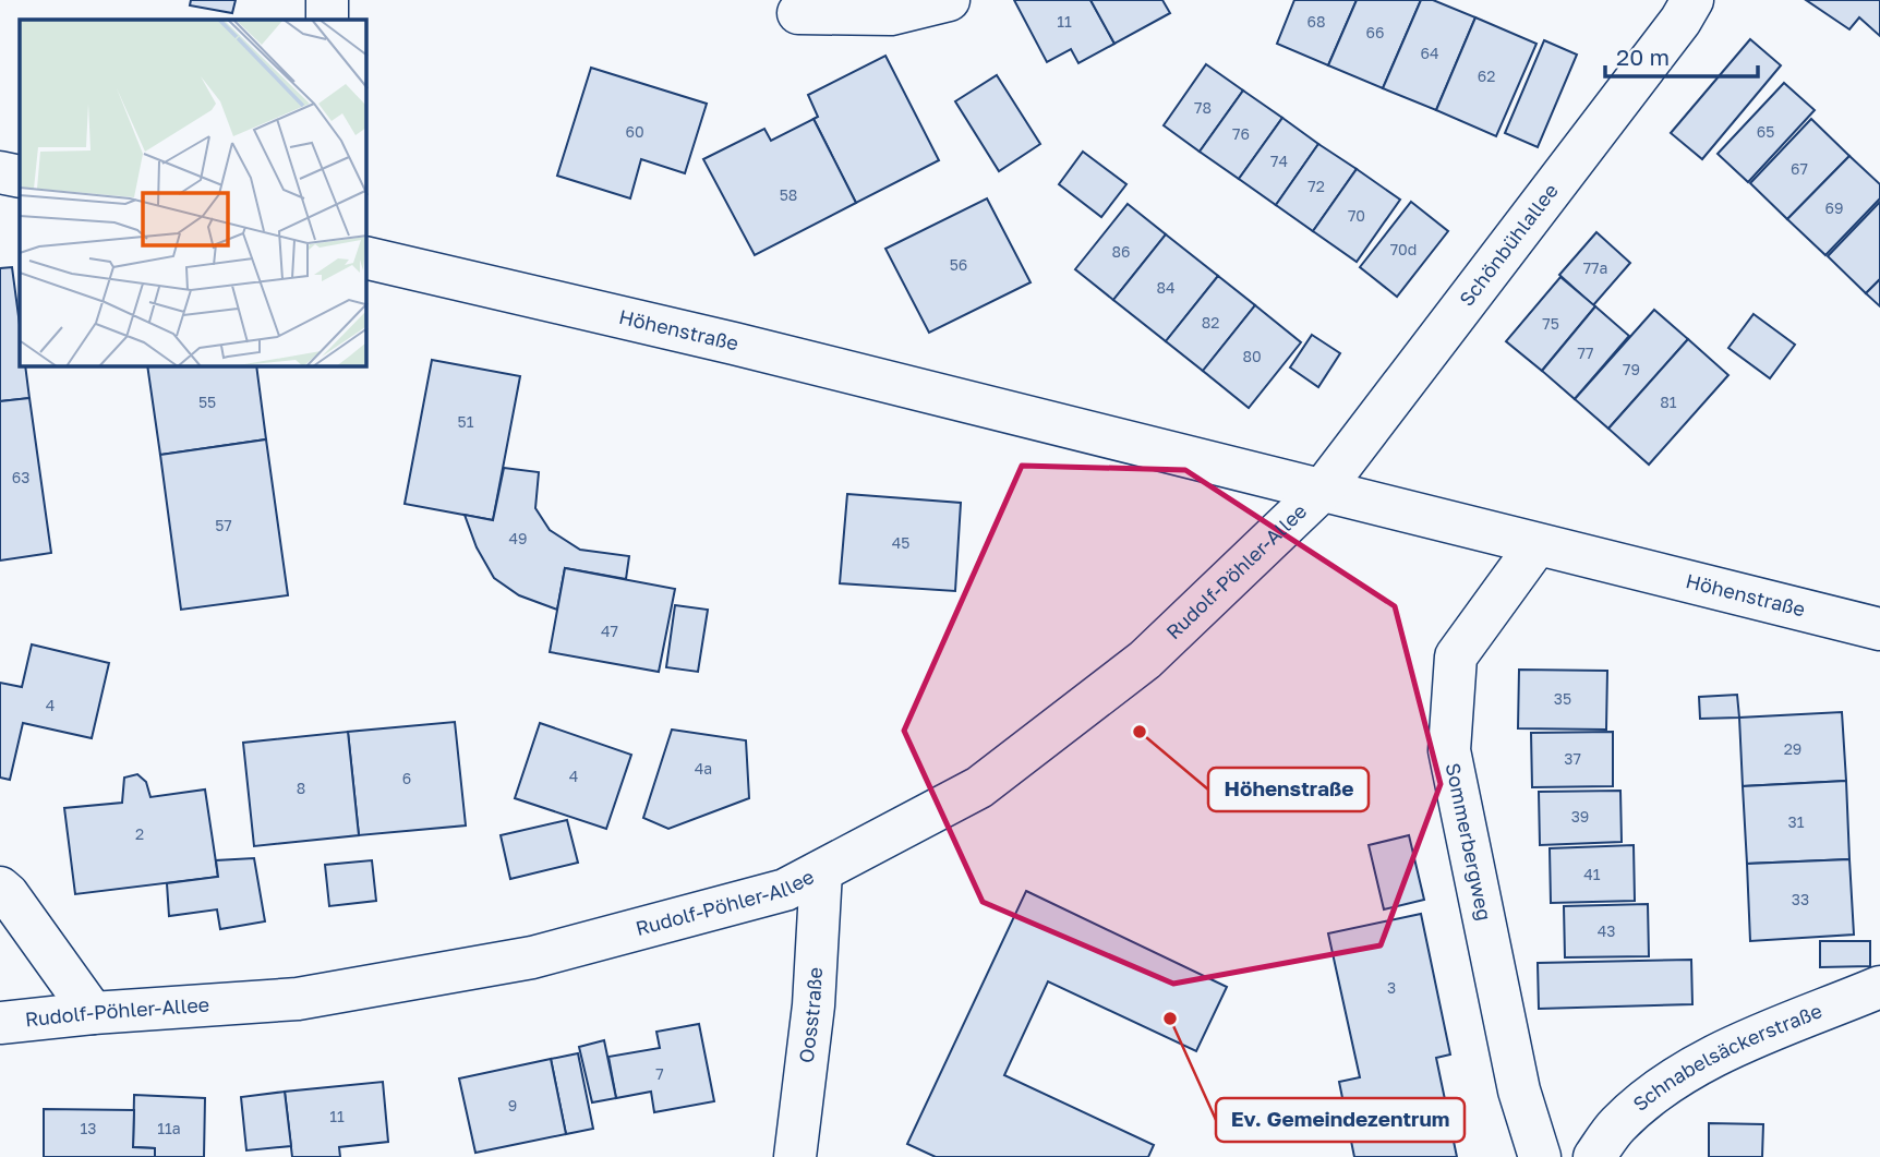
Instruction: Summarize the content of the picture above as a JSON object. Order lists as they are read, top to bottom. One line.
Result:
{"streets":{"street":["Schönbühlallee","Höhenstraße","Rudolf-Pöhler-Allee","Sommerbergweg","Oosstraße","Schnabelsäckerstraße"]},"crossings":[["Schönbühlallee","Höhenstraße"],["Schönbühlallee","Rudolf-Pöhler-Allee"],["Höhenstraße","Rudolf-Pöhler-Allee"],["Höhenstraße","Sommerbergweg"],["Rudolf-Pöhler-Allee","Oosstraße"]],"places":["Höhenstraße","Ev. Gemeindezentrum"],"house_numbers":["11","68","66","64","62","78","60","65","76","74","67","72","58","69","70","70d","86","56","77a","84","82","75","77","80","79","55","81","51","63","57","49","45","47","35","4","29","37","4a","4","6","8","39","31","2","41","33","43","3","7","9","11","13","11a"],"scale_bar":"20 m"}
